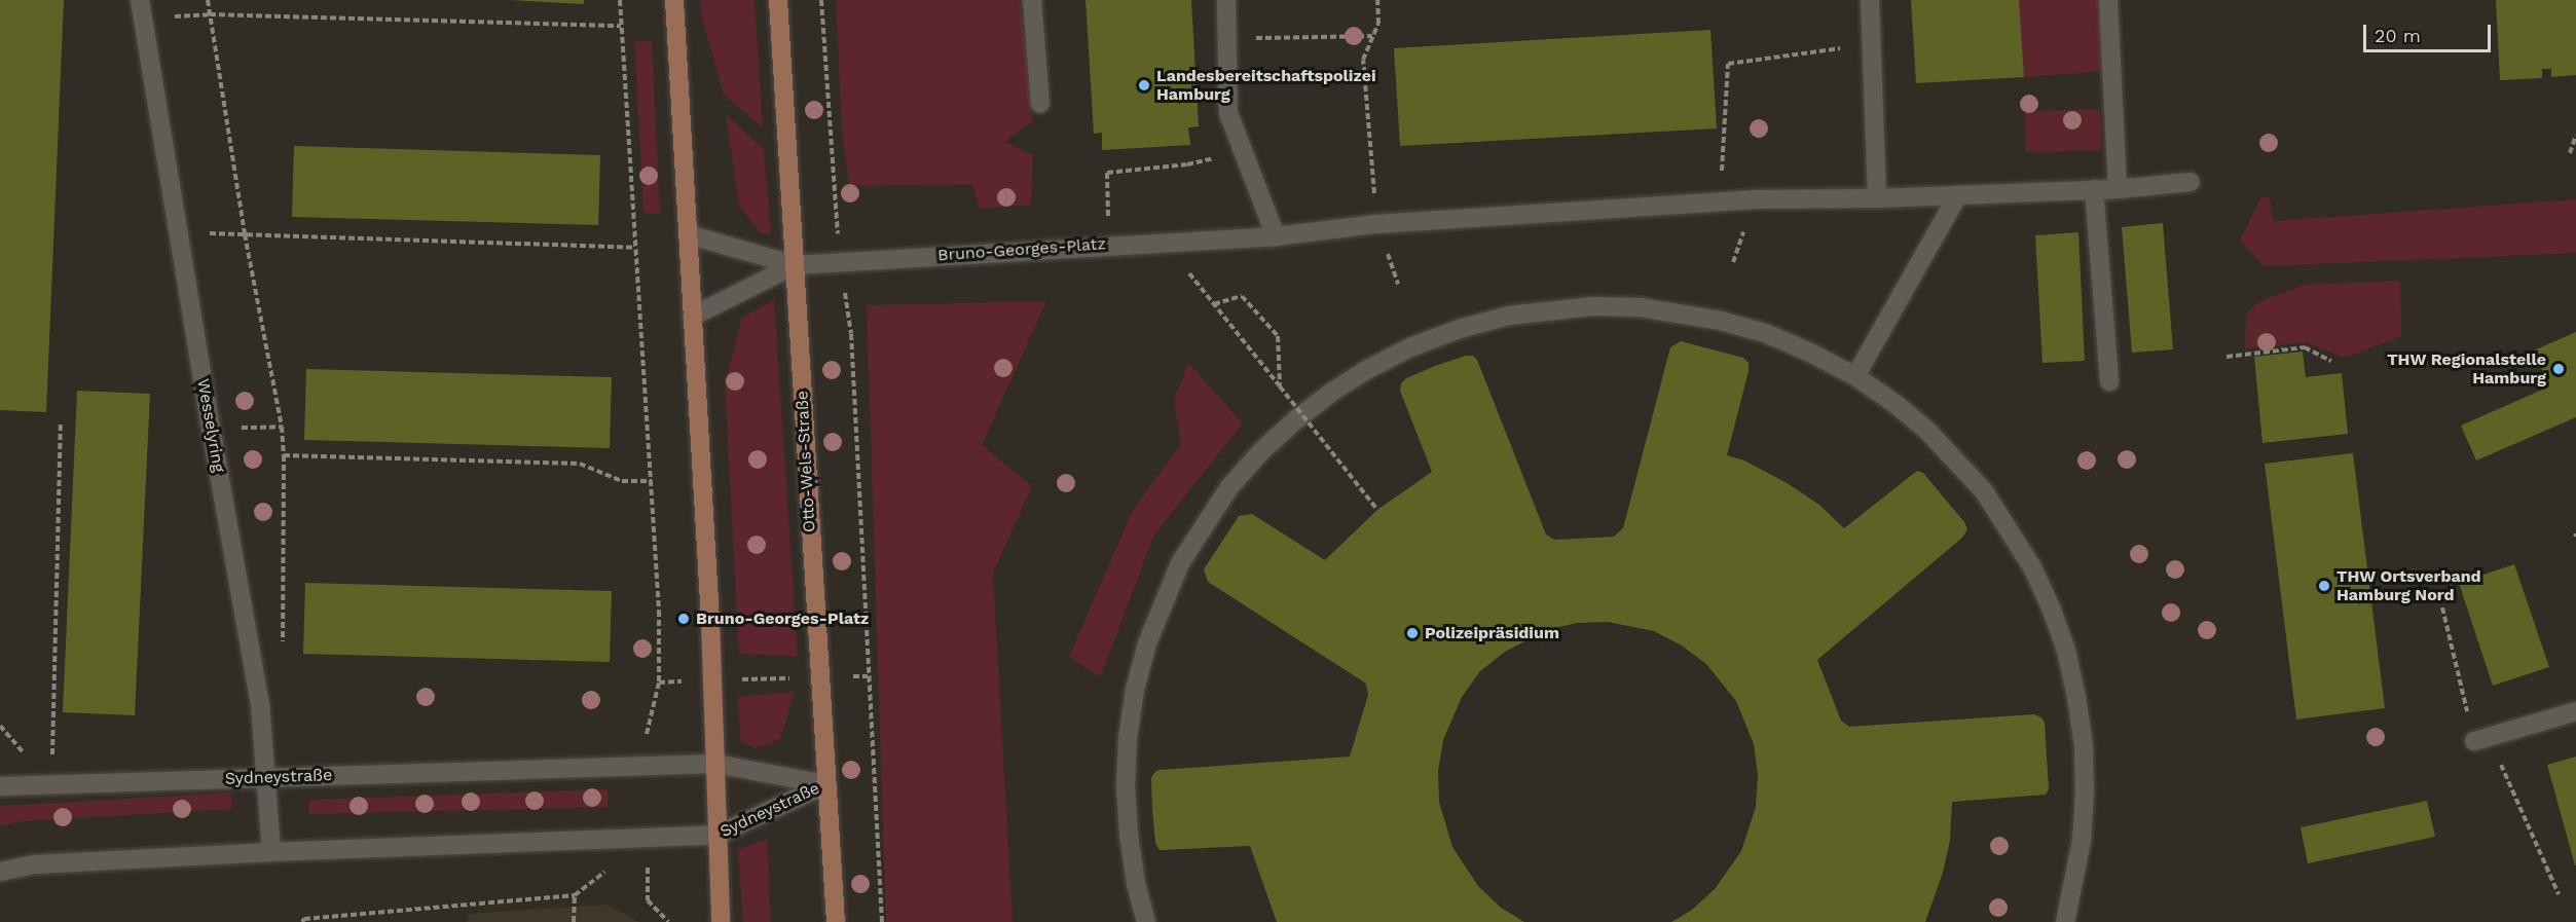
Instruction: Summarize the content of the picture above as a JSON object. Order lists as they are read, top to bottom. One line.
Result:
{"streets":{"main road":["Otto-Wels-Straße"],"street":["Bruno-Georges-Platz","Wesselyring","Sydneystraße"]},"crossings":[["Bruno-Georges-Platz","Otto-Wels-Straße"],["Wesselyring","Sydneystraße"],["Otto-Wels-Straße","Sydneystraße"]],"places":["Landesbereitschaftspolizei Hamburg","THW Regionalstelle Hamburg","THW Ortsverband Hamburg Nord","Bruno-Georges-Platz","Polizeipräsidium"],"scale_bar":"20 m"}
